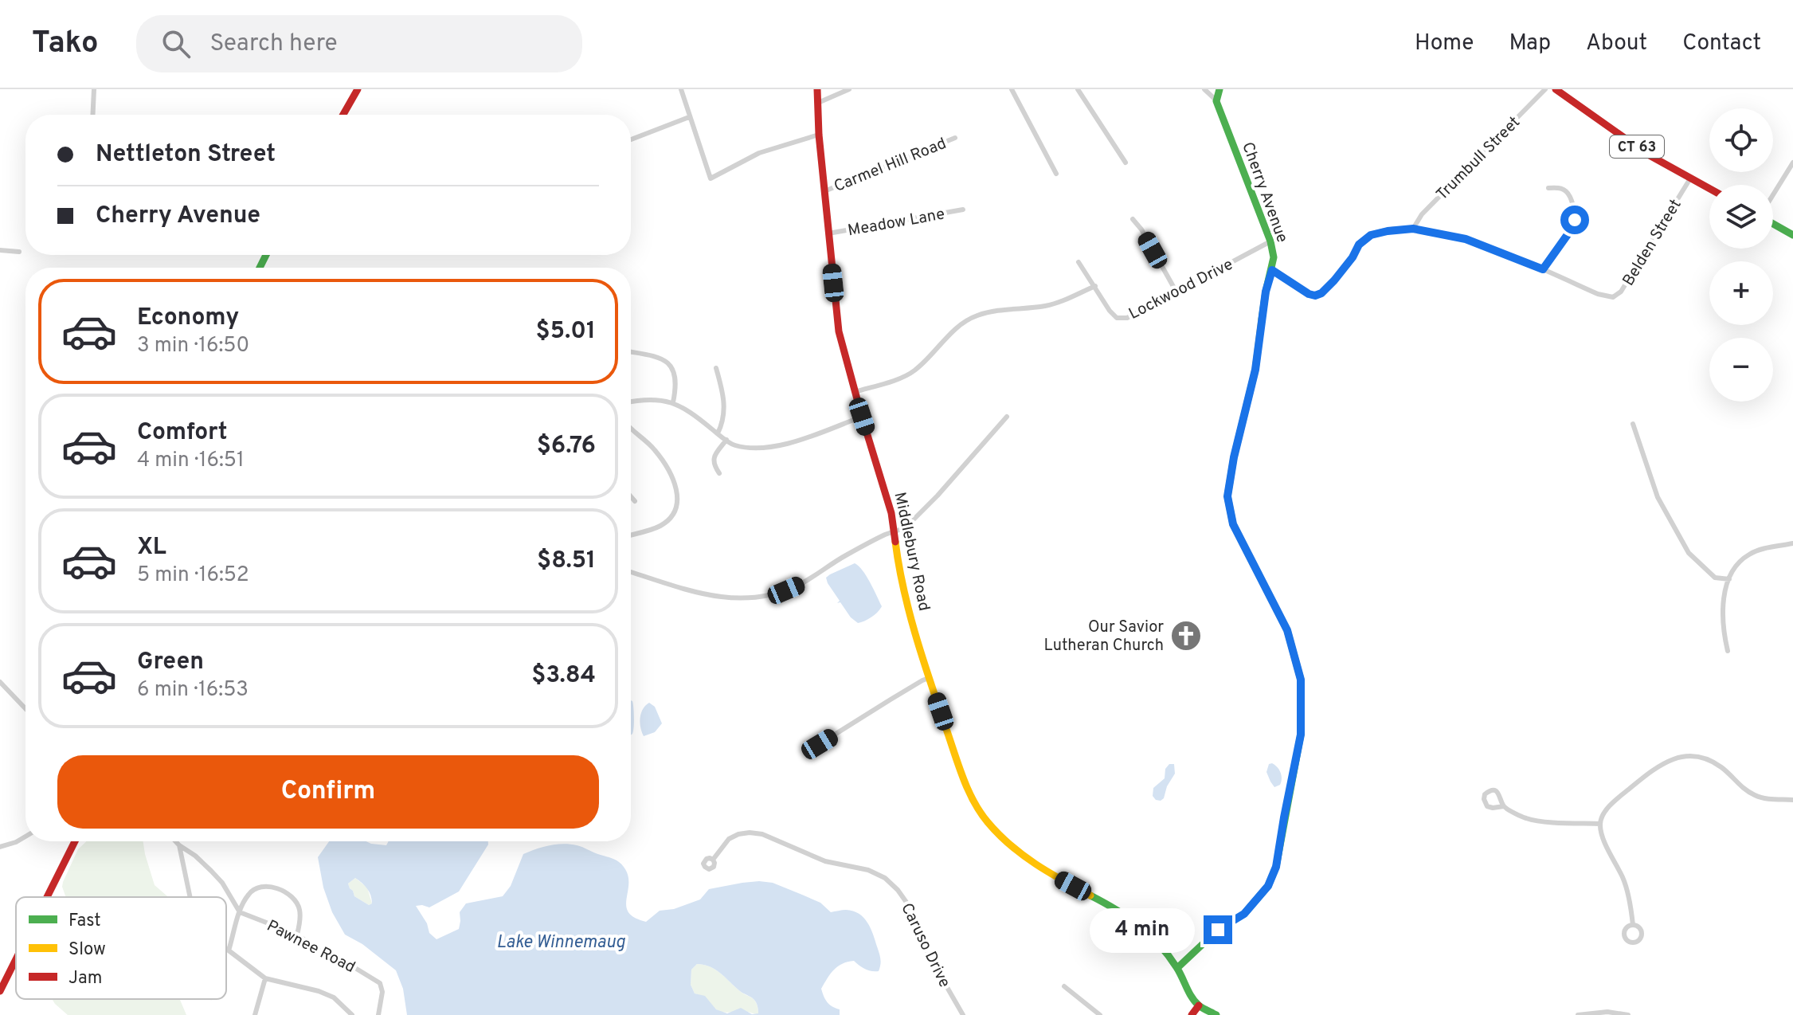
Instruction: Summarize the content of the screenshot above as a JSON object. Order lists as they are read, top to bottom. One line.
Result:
{"streets":{"street":["CT 63","Trumbull Street","Carmel Hill Road","Cherry Avenue","Meadow Lane","Belden Street","Lockwood Drive","Middlebury Road","Caruso Drive","Pawnee Road"]},"crossings":[["CT 63","Belden Street"],["Trumbull Street","Belden Street"],["Carmel Hill Road","Middlebury Road"],["Cherry Avenue","Belden Street"],["Cherry Avenue","Lockwood Drive"],["Cherry Avenue","Middlebury Road"],["Meadow Lane","Middlebury Road"]],"water":["Lake Winnemaug"],"places":{"church":["Our Savior Lutheran Church"]},"legend":["Fast","Slow","Jam"],"page":{"header":"Tako","search":"Search here","nav":["Home","Map","About","Contact"],"map_buttons":["+","−"],"banner":["Nettleton Street","Cherry Avenue"],"list":[{"name":"Economy","note":"3 min · 16:50","value":"$5.01"},{"name":"Comfort","note":"4 min · 16:51","value":"$6.76"},{"name":"XL","note":"5 min · 16:52","value":"$8.51"},{"name":"Green","note":"6 min · 16:53","value":"$3.84"}],"buttons":"Confirm","bubble":"4 min"}}
